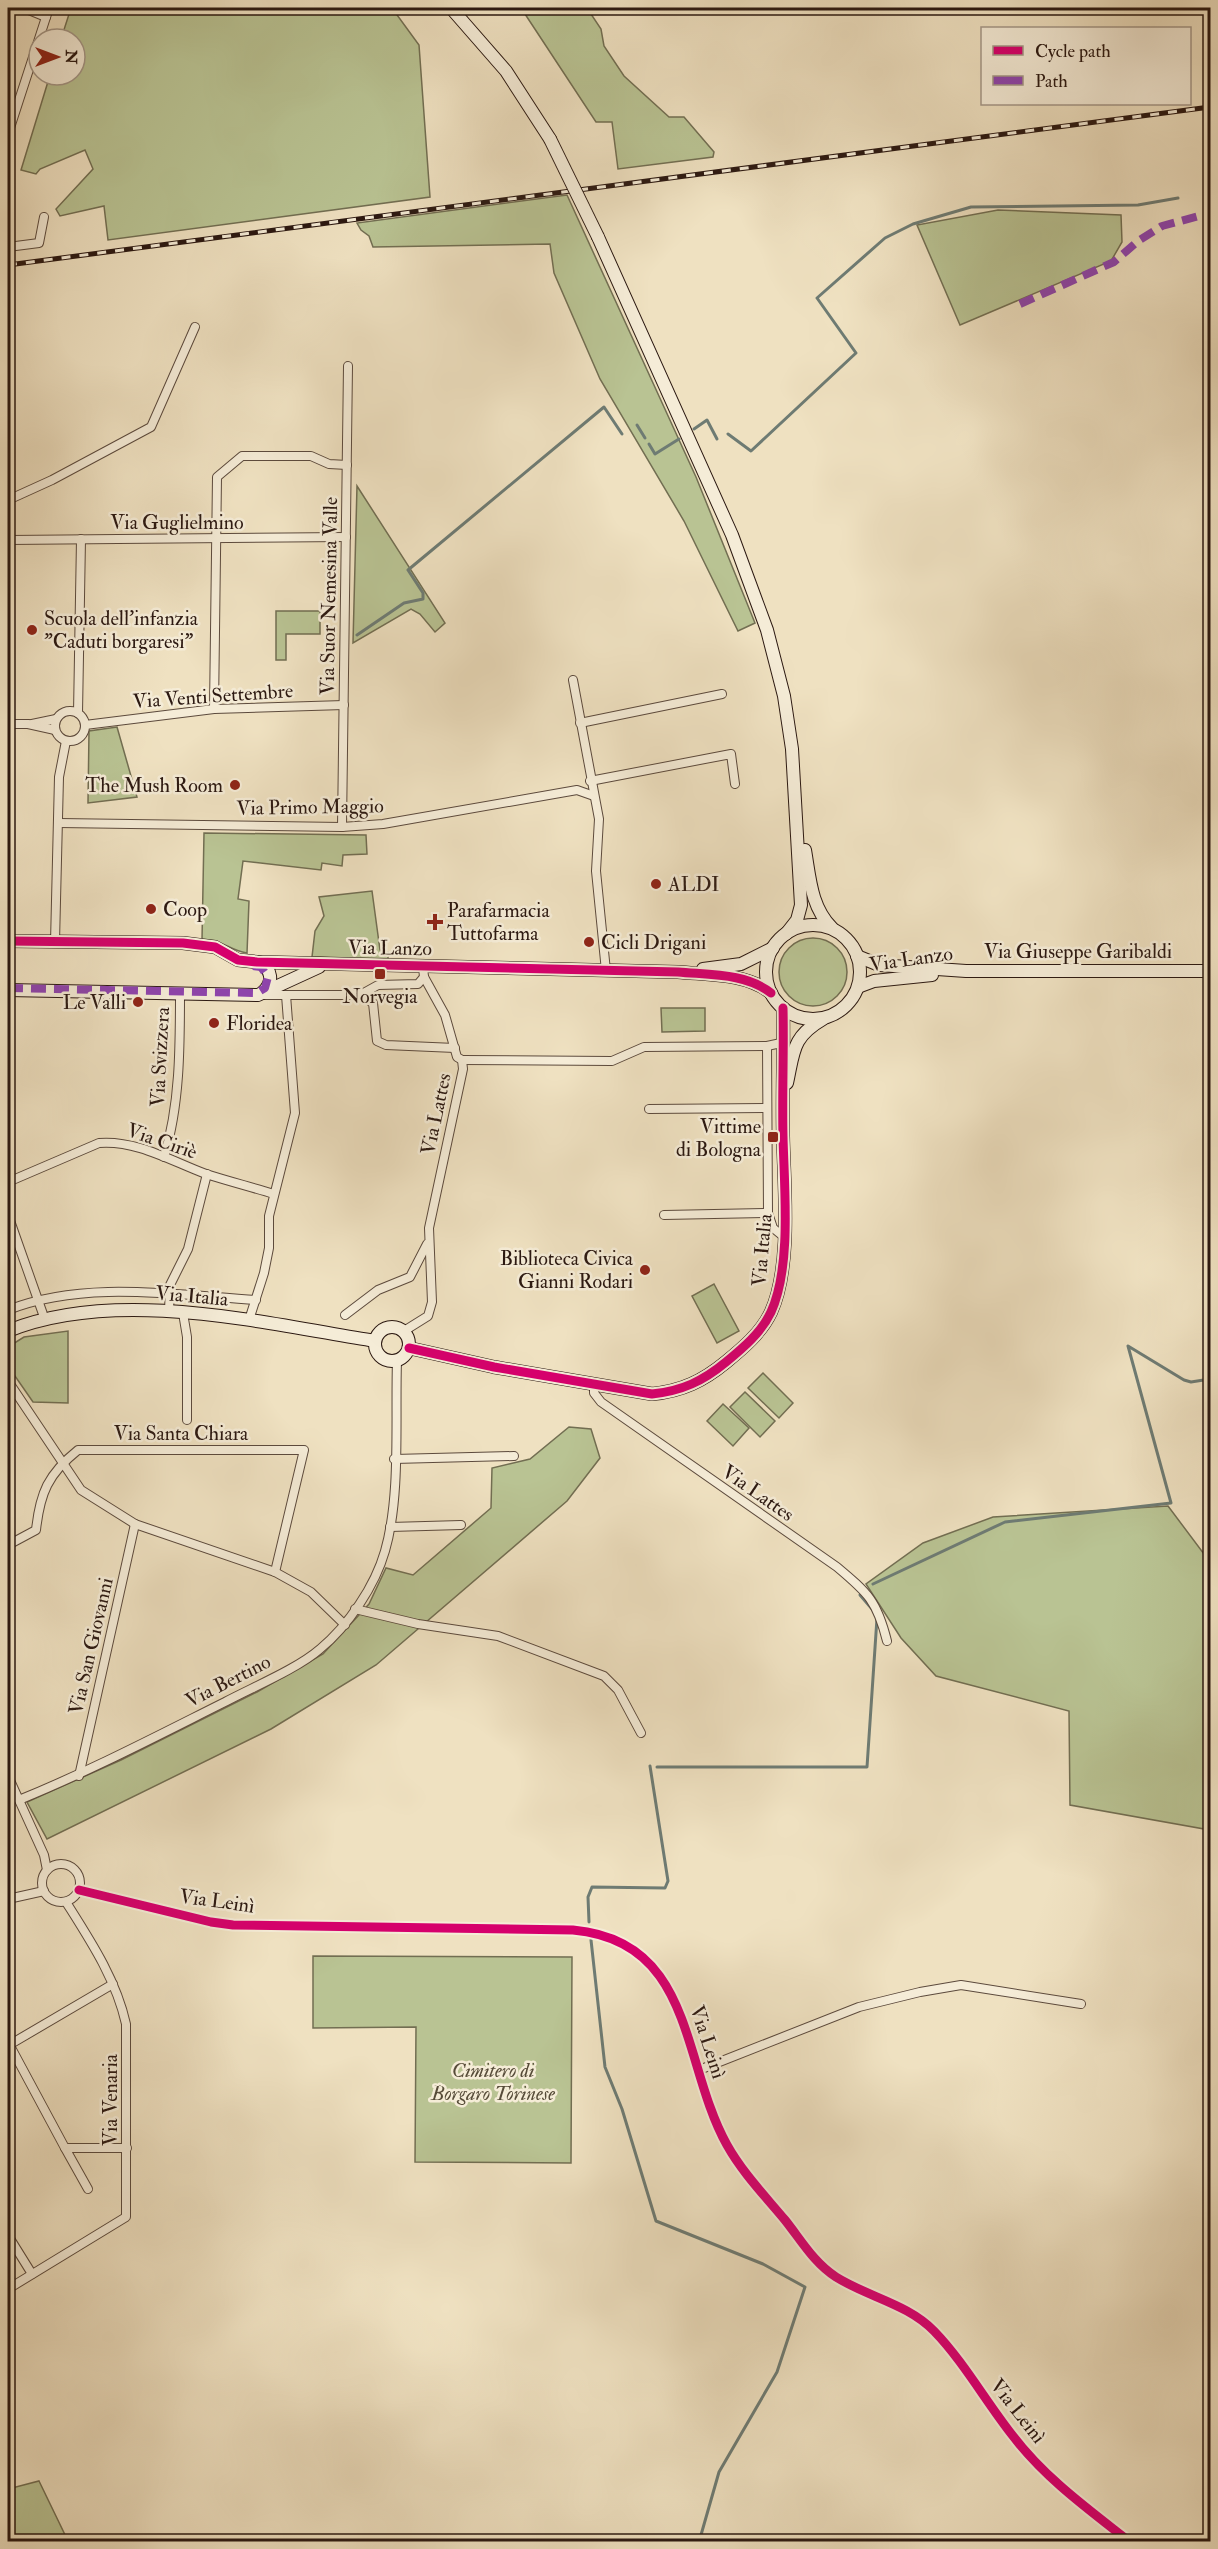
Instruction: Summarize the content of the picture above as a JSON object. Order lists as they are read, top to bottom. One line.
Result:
{"streets":{"street":["Via Guglielmino","Via Suor Nemesina Valle","Via Venti Settembre","Via Primo Maggio","Via Lanzo","Via Giuseppe Garibaldi","Via Svizzera","Via Lattes","Via Ciriè","Via Italia","Via Santa Chiara","Via San Giovanni","Via Bertino","Via Leinì","Via Venaria"]},"crossings":[["Via Guglielmino","Via Suor Nemesina Valle"],["Via Suor Nemesina Valle","Via Venti Settembre"],["Via Suor Nemesina Valle","Via Primo Maggio"],["Via Lanzo","Via Giuseppe Garibaldi"],["Via Lanzo","Via Lattes"],["Via Lanzo","Via Italia"],["Via Svizzera","Via Ciriè"],["Via Lattes","Via Italia"],["Via Lattes","Via Bertino"],["Via Italia","Via Bertino"],["Via San Giovanni","Via Bertino"],["Via Leinì","Via Venaria"]],"parks":["Cimitero di Borgaro Torinese"],"places":{"other":["Scuola dell'infanzia \"Caduti borgaresi\"","The Mush Room","ALDI","Coop","Cicli Drigani","Le Valli","Floridea","Biblioteca Civica Gianni Rodari"],"health":["Parafarmacia Tuttofarma"],"transit":["Norvegia","Vittime di Bologna"]},"legend":["Cycle path","Path"],"north":"right"}
